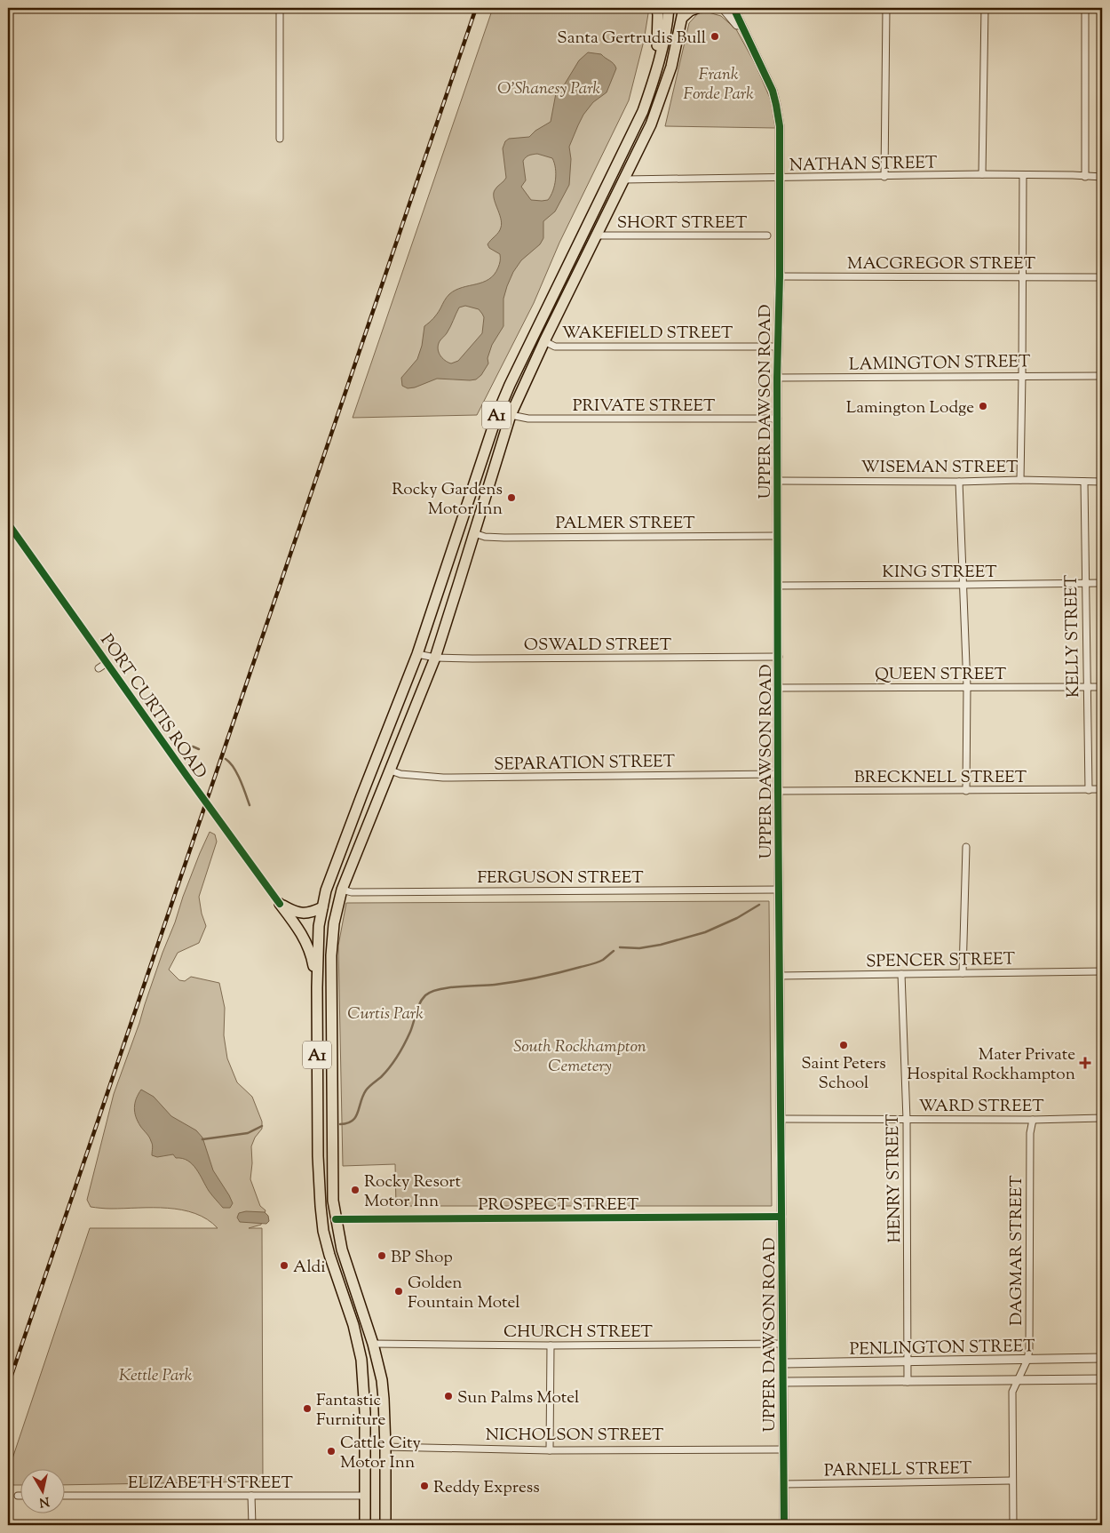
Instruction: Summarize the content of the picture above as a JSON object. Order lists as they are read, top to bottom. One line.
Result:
{"streets":{"highway":["A1","PROSPECT STREET","NICHOLSON STREET"],"street":["NATHAN STREET","SHORT STREET","MACGREGOR STREET","WAKEFIELD STREET","LAMINGTON STREET","UPPER DAWSON ROAD","PRIVATE STREET","WISEMAN STREET","PALMER STREET","KING STREET","KELLY STREET","OSWALD STREET","QUEEN STREET","PORT CURTIS ROAD","SEPARATION STREET","BRECKNELL STREET","FERGUSON STREET","SPENCER STREET","WARD STREET","HENRY STREET","DAGMAR STREET","CHURCH STREET","PENLINGTON STREET","PARNELL STREET","ELIZABETH STREET"]},"crossings":[["NATHAN STREET","UPPER DAWSON ROAD"],["NATHAN STREET","A1"],["SHORT STREET","A1"],["MACGREGOR STREET","UPPER DAWSON ROAD"],["WAKEFIELD STREET","UPPER DAWSON ROAD"],["WAKEFIELD STREET","A1"],["LAMINGTON STREET","UPPER DAWSON ROAD"],["UPPER DAWSON ROAD","PRIVATE STREET"],["UPPER DAWSON ROAD","WISEMAN STREET"],["UPPER DAWSON ROAD","PALMER STREET"],["UPPER DAWSON ROAD","KING STREET"],["UPPER DAWSON ROAD","OSWALD STREET"],["UPPER DAWSON ROAD","QUEEN STREET"],["UPPER DAWSON ROAD","SEPARATION STREET"],["UPPER DAWSON ROAD","BRECKNELL STREET"],["UPPER DAWSON ROAD","FERGUSON STREET"],["UPPER DAWSON ROAD","SPENCER STREET"],["UPPER DAWSON ROAD","WARD STREET"],["UPPER DAWSON ROAD","PROSPECT STREET"],["UPPER DAWSON ROAD","CHURCH STREET"],["UPPER DAWSON ROAD","PENLINGTON STREET"],["UPPER DAWSON ROAD","NICHOLSON STREET"],["UPPER DAWSON ROAD","PARNELL STREET"],["PRIVATE STREET","A1"],["A1","PALMER STREET"],["A1","OSWALD STREET"],["A1","SEPARATION STREET"],["A1","FERGUSON STREET"],["A1","PROSPECT STREET"],["A1","CHURCH STREET"],["A1","NICHOLSON STREET"],["A1","ELIZABETH STREET"],["WISEMAN STREET","KELLY STREET"],["KING STREET","KELLY STREET"],["KELLY STREET","QUEEN STREET"],["KELLY STREET","BRECKNELL STREET"],["SPENCER STREET","HENRY STREET"],["WARD STREET","HENRY STREET"],["WARD STREET","DAGMAR STREET"],["HENRY STREET","PENLINGTON STREET"],["DAGMAR STREET","PENLINGTON STREET"],["DAGMAR STREET","PARNELL STREET"]],"parks":["Frank Forde Park","O'Shanesy Park","Curtis Park","South Rockhampton Cemetery","Kettle Park"],"places":{"other":["Santa Gertrudis Bull","Lamington Lodge","Rocky Gardens Motor Inn","Saint Peters School","Rocky Resort Motor Inn","BP Shop","Aldi","Golden Fountain Motel","Sun Palms Motel","Fantastic Furniture","Cattle City Motor Inn","Reddy Express"],"health":["Mater Private Hospital Rockhampton"]},"north":"bottom"}
